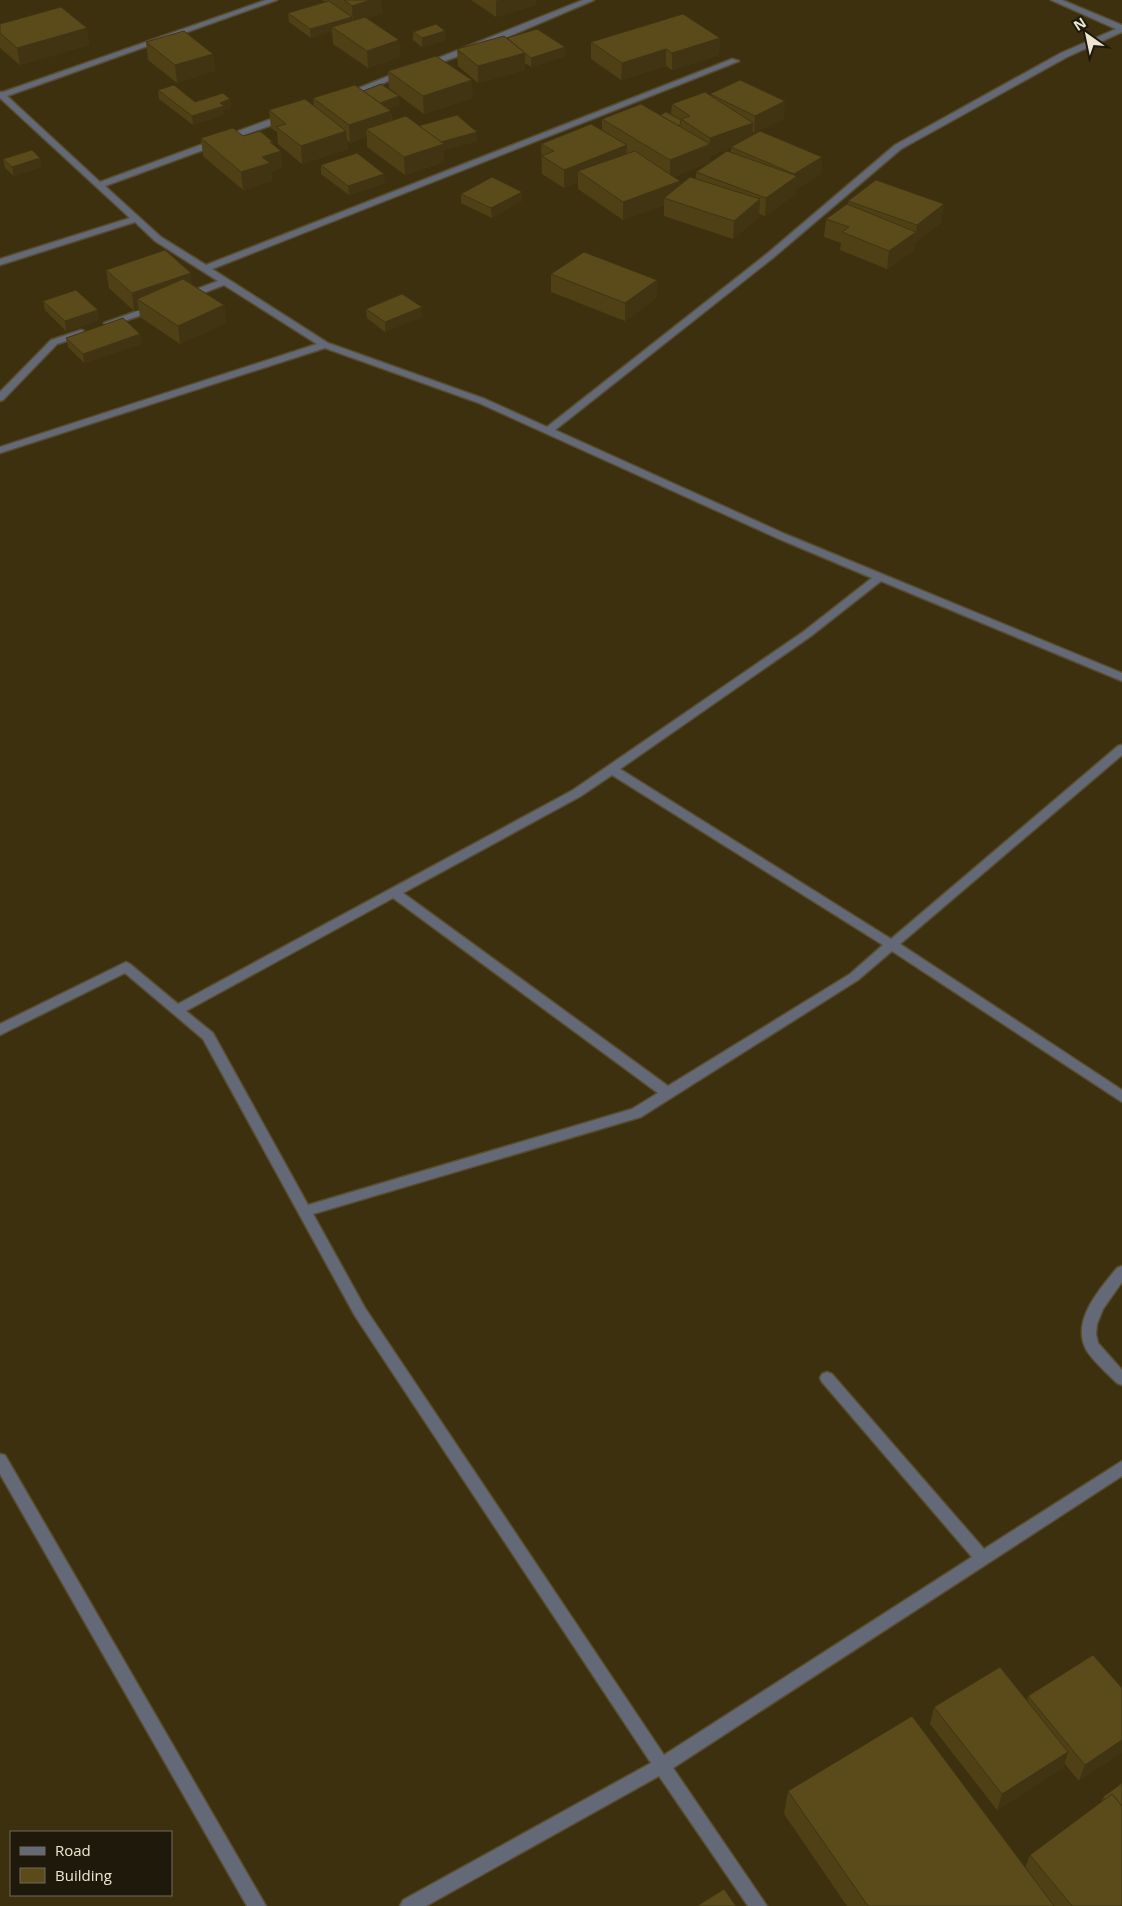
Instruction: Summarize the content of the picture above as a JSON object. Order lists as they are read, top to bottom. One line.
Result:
{"legend":["Road","Building"],"north":"top left"}
